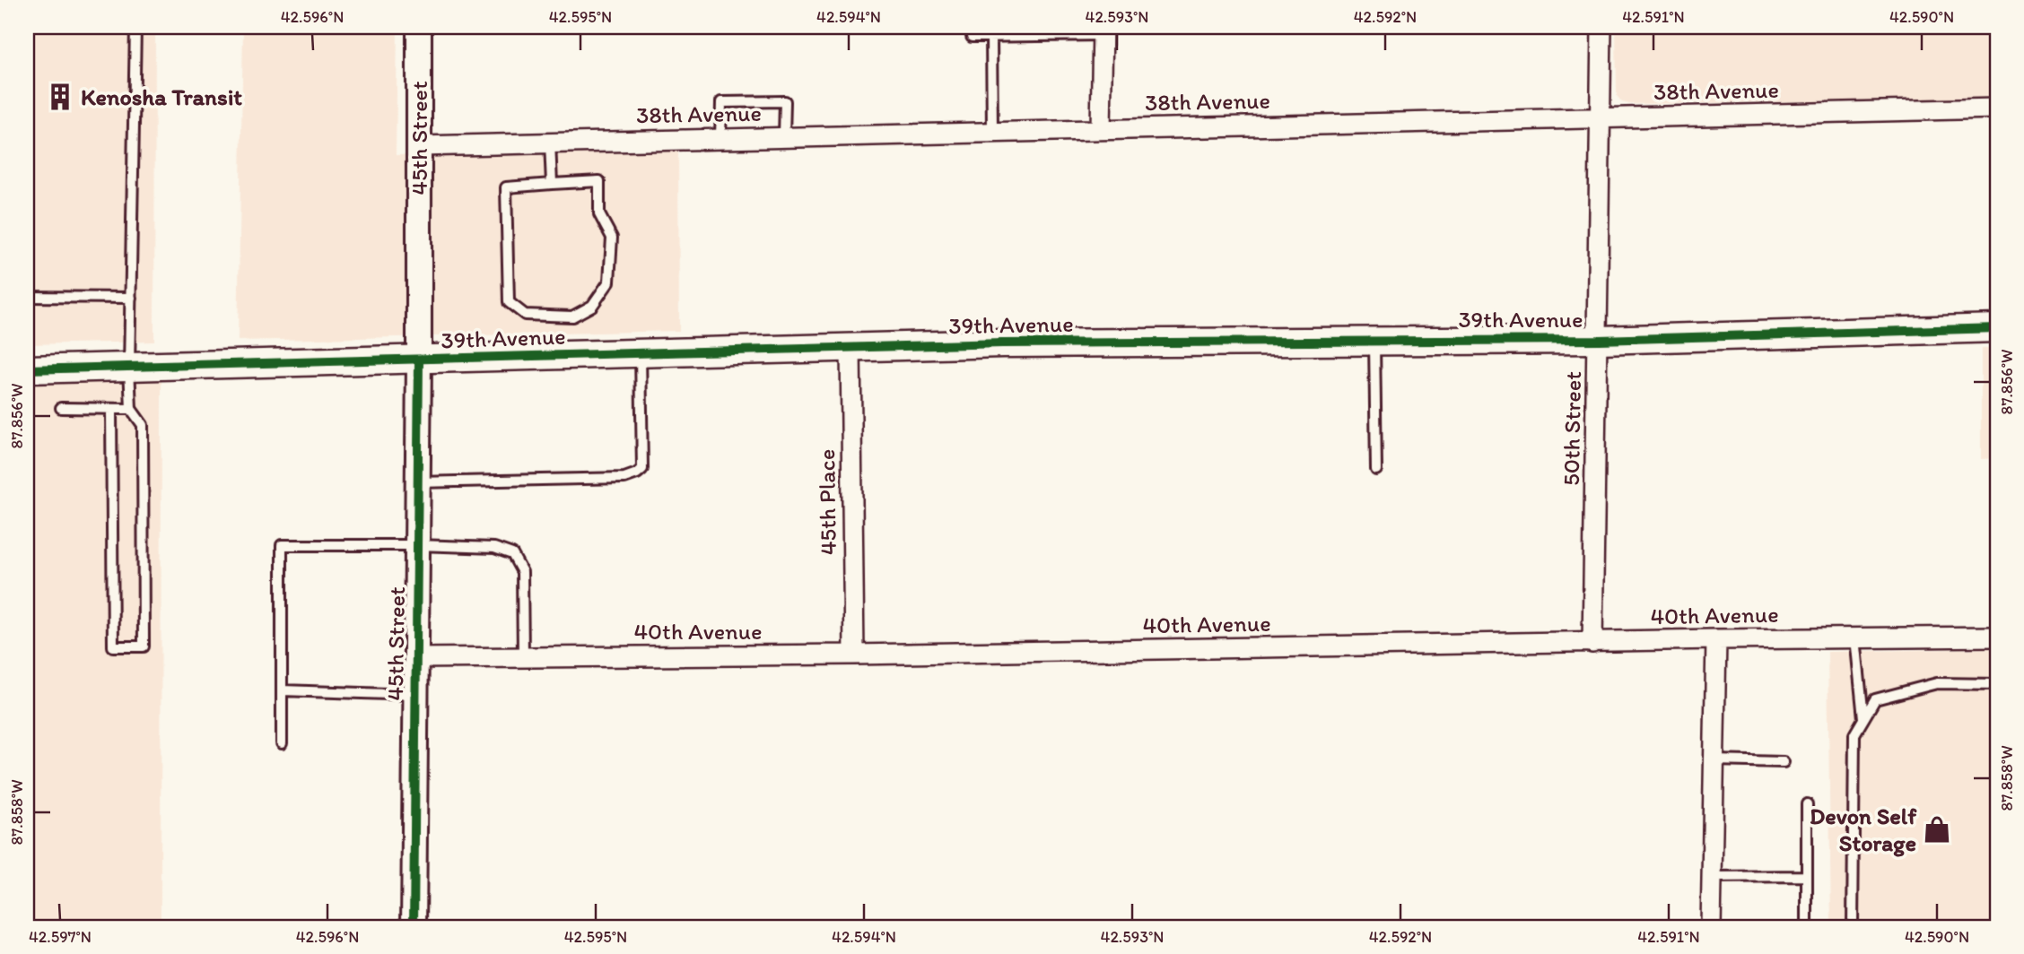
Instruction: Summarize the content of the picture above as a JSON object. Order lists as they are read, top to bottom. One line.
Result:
{"streets":{"main road":["39th Avenue"],"street":["38th Avenue","45th Street","50th Street","45th Place","40th Avenue"]},"crossings":[["38th Avenue","45th Street"],["38th Avenue","50th Street"],["45th Street","39th Avenue"],["45th Street","40th Avenue"],["39th Avenue","50th Street"],["39th Avenue","45th Place"],["50th Street","40th Avenue"],["45th Place","40th Avenue"]],"places":{"building":["Kenosha Transit"],"shop":["Devon Self Storage"]},"coordinates":["42.596°N","42.595°N","42.594°N","42.593°N","42.592°N","42.591°N","42.590°N","87.856°W","87.858°W","42.597°N"]}
